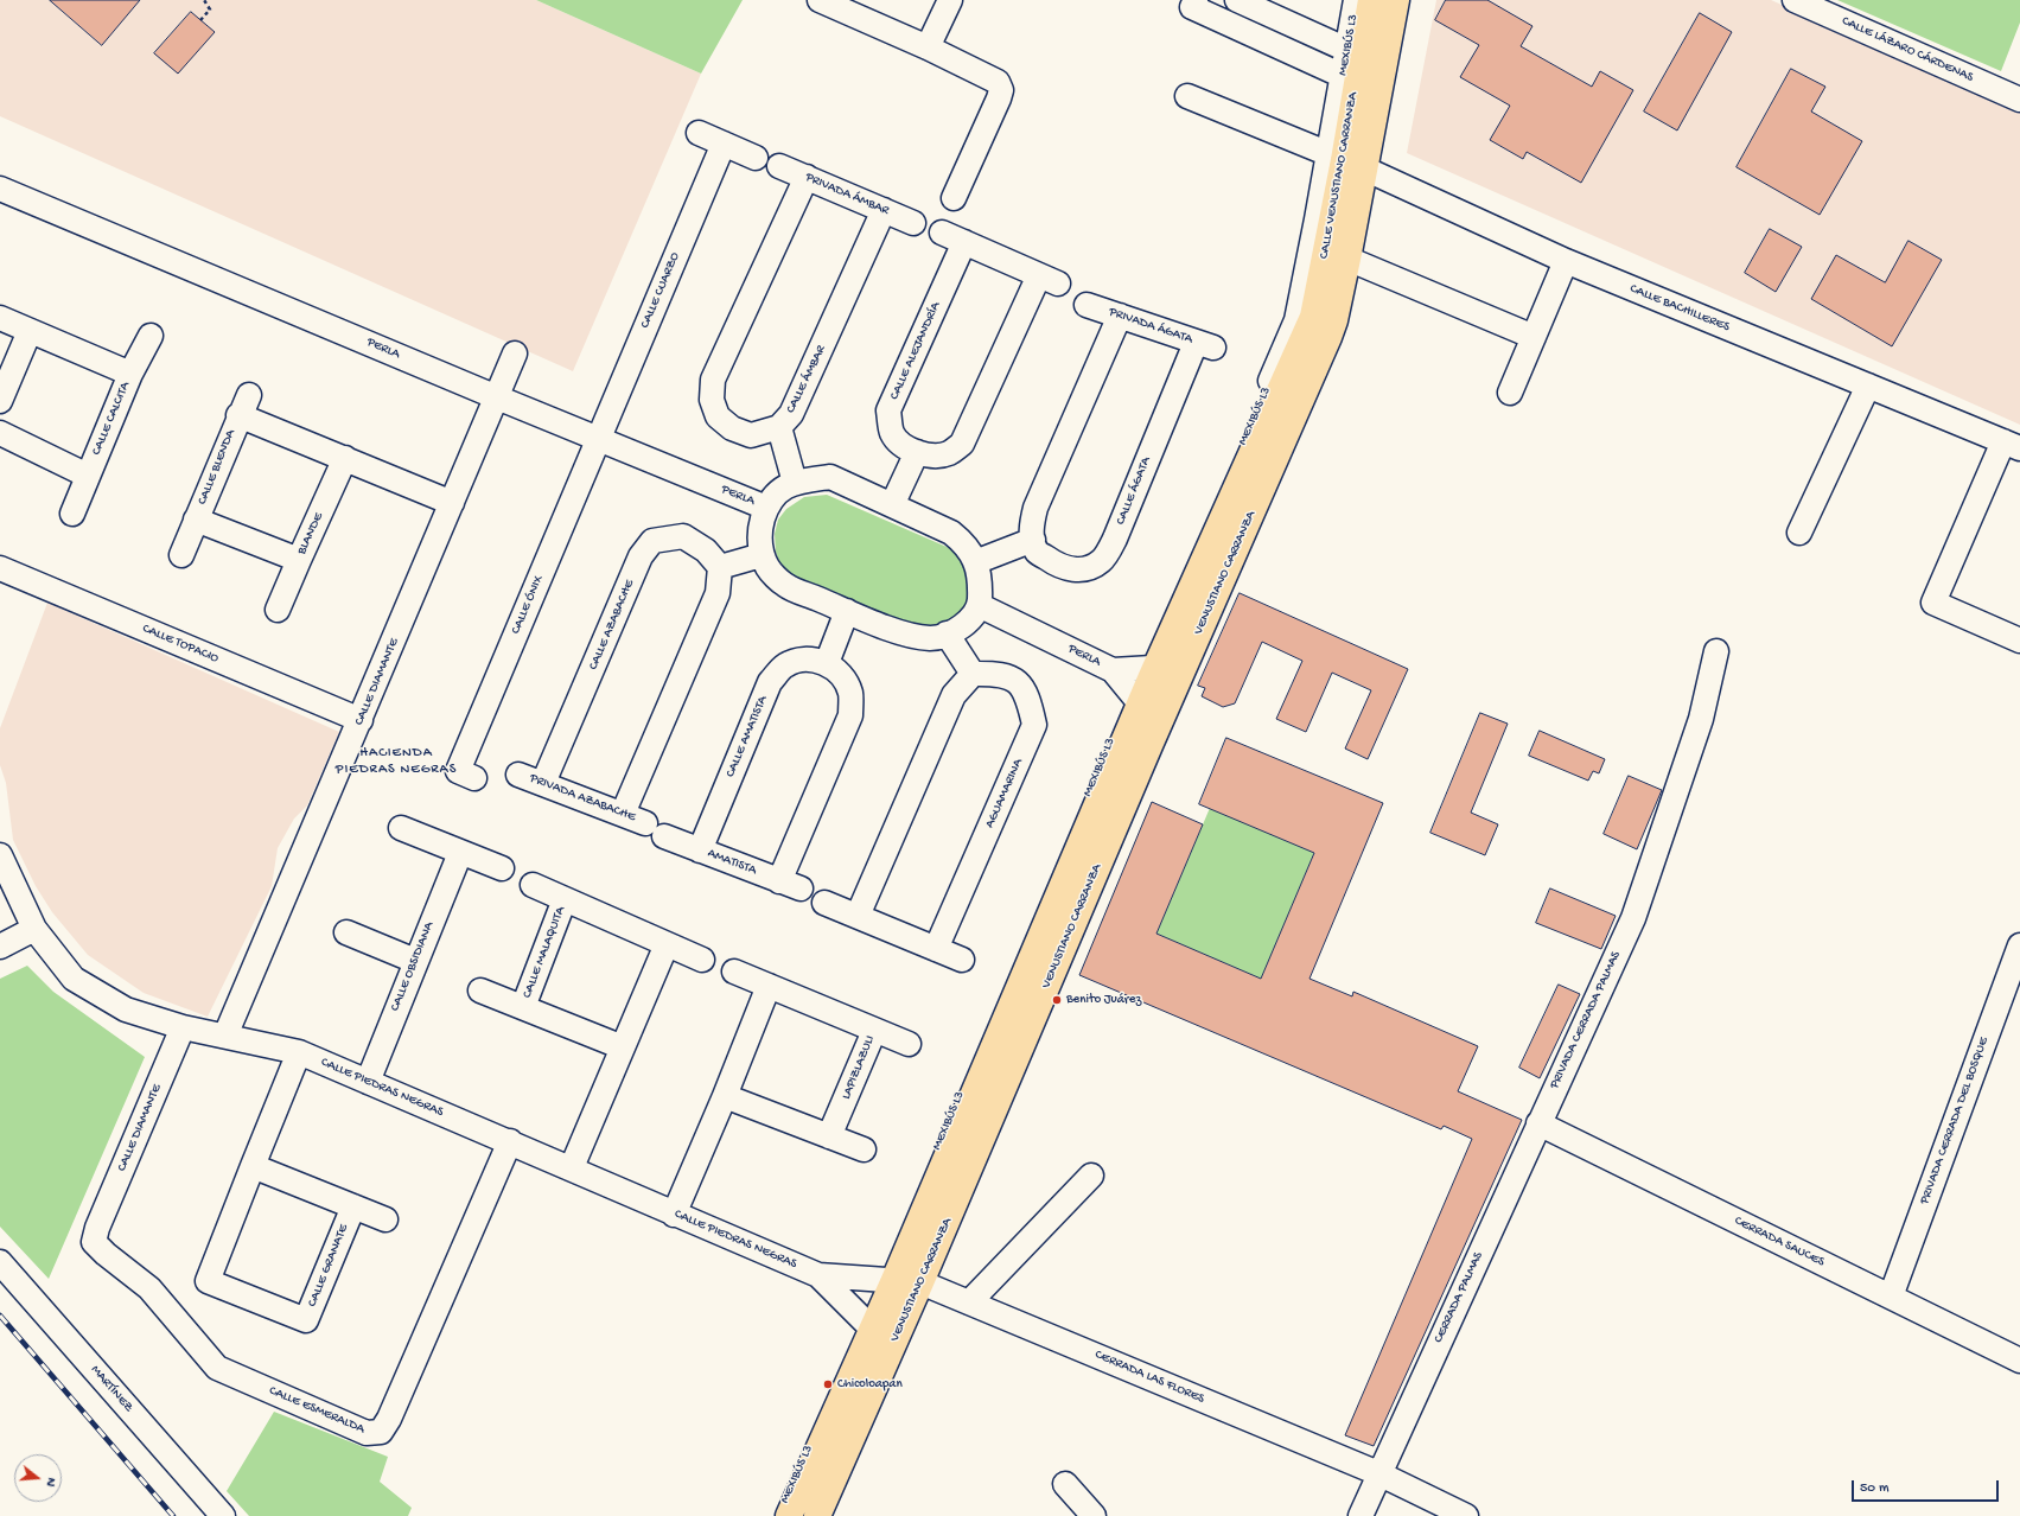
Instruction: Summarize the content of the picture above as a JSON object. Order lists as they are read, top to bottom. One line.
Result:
{"streets":{"main road":["CALLE VENUSTIANO CARRANZA","VENUSTIANO CARRANZA"],"street":["MEXIBÚS L3","CALLE LÁZARO CÁRDENAS","PRIVADA ÁMBAR","CALLE CUARZO","CALLE BACHILLERES","PRIVADA ÁGATA","PERLA","CALLE ALEJANDRÍA","CALLE ÁMBAR","CALLE CALCITA","CALLE BLENDA","CALLE ÁGATA","BLANDE","CALLE ÓNIX","CALLE AZABACHE","CALLE TOPACIO","CALLE DIAMANTE","CALLE AMATISTA","AGUAMARINA","PRIVADA AZABACHE","AMATISTA","CALLE MALAQUITA","CALLE OBSIDIANA","PRIVADA CERRADA PALMAS","LAPIZLAZULI","CALLE PIEDRAS NEGRAS","PRIVADA CERRADA DEL BOSQUE","CERRADA SAUCES","CALLE GRANATE","CERRADA PALMAS","CERRADA LAS FLORES","MARTÍNEZ","CALLE ESMERALDA"]},"crossings":[["MEXIBÚS L3","CALLE VENUSTIANO CARRANZA"],["MEXIBÚS L3","CALLE BACHILLERES"],["MEXIBÚS L3","PERLA"],["MEXIBÚS L3","VENUSTIANO CARRANZA"],["MEXIBÚS L3","CALLE PIEDRAS NEGRAS"],["CALLE VENUSTIANO CARRANZA","CALLE BACHILLERES"],["CALLE VENUSTIANO CARRANZA","VENUSTIANO CARRANZA"],["PRIVADA ÁMBAR","CALLE ÁMBAR"],["CALLE CUARZO","PERLA"],["CALLE CUARZO","CALLE ÓNIX"],["PRIVADA ÁGATA","CALLE ÁGATA"],["PERLA","VENUSTIANO CARRANZA"],["PERLA","CALLE ÓNIX"],["PERLA","CALLE DIAMANTE"],["CALLE BLENDA","BLANDE"],["VENUSTIANO CARRANZA","CALLE PIEDRAS NEGRAS"],["VENUSTIANO CARRANZA","CERRADA LAS FLORES"],["CALLE AZABACHE","PRIVADA AZABACHE"],["CALLE TOPACIO","CALLE DIAMANTE"],["CALLE DIAMANTE","CALLE PIEDRAS NEGRAS"],["CALLE DIAMANTE","CALLE ESMERALDA"],["CALLE AMATISTA","AMATISTA"],["CALLE OBSIDIANA","CALLE PIEDRAS NEGRAS"],["PRIVADA CERRADA PALMAS","CERRADA SAUCES"],["PRIVADA CERRADA PALMAS","CERRADA PALMAS"],["CALLE PIEDRAS NEGRAS","CALLE GRANATE"],["CALLE PIEDRAS NEGRAS","CERRADA LAS FLORES"],["CALLE PIEDRAS NEGRAS","CALLE ESMERALDA"],["PRIVADA CERRADA DEL BOSQUE","CERRADA SAUCES"],["CERRADA SAUCES","CERRADA PALMAS"],["CERRADA PALMAS","CERRADA LAS FLORES"]],"districts":["HACIENDA PIEDRAS NEGRAS"],"places":["Benito Juárez","Chicoloapan"],"scale_bar":"50 m","north":"right"}
